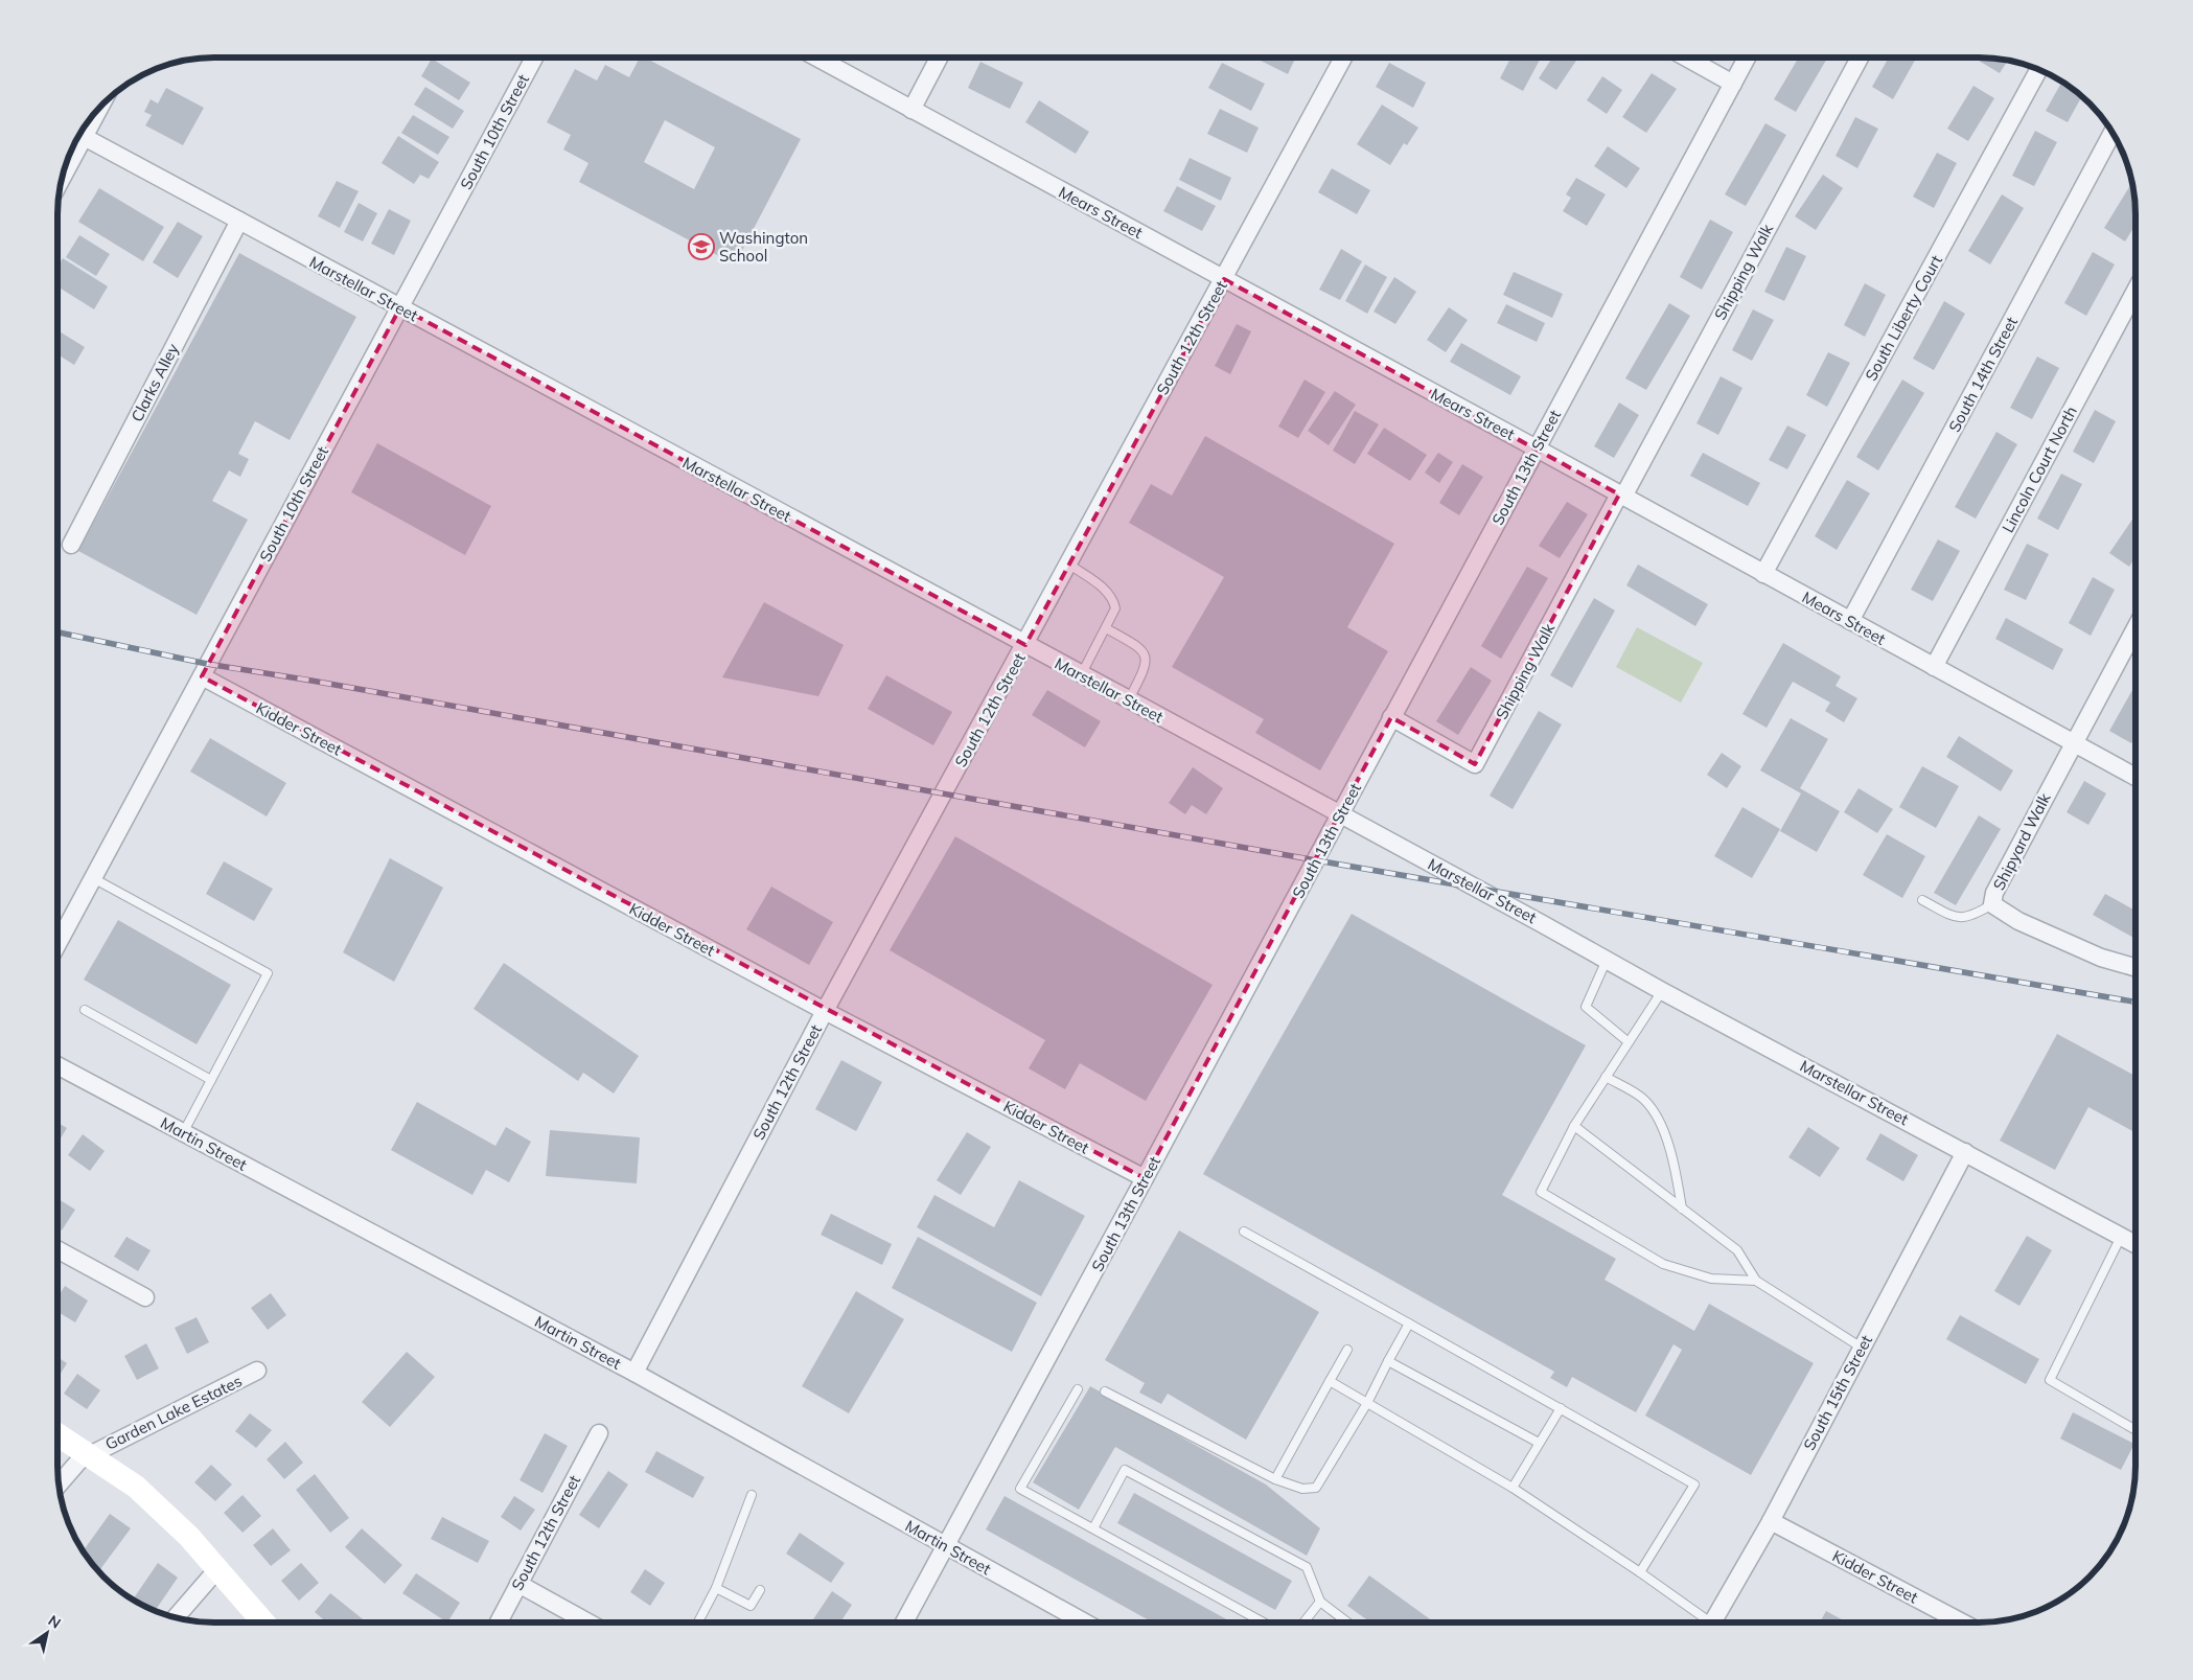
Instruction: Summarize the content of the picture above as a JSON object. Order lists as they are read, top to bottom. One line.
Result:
{"streets":{"street":["South 10th Street","Mears Street","Shipping Walk","Marstellar Street","South Liberty Court","South 12th Street","South 14th Street","Clarks Alley","South 13th Street","Lincoln Court North","Kidder Street","Shipyard Walk","Martin Street","South 15th Street","Garden Lake Estates"]},"crossings":[["South 10th Street","Marstellar Street"],["South 10th Street","Kidder Street"],["Mears Street","Shipping Walk"],["Mears Street","South Liberty Court"],["Mears Street","South 12th Street"],["Mears Street","South 14th Street"],["Mears Street","South 13th Street"],["Mears Street","Lincoln Court North"],["Mears Street","Shipyard Walk"],["Shipping Walk","South 13th Street"],["Marstellar Street","South 12th Street"],["Marstellar Street","Clarks Alley"],["Marstellar Street","South 13th Street"],["Marstellar Street","South 15th Street"],["South 12th Street","Kidder Street"],["South 12th Street","Martin Street"],["South 13th Street","Kidder Street"],["South 13th Street","Martin Street"],["Kidder Street","South 15th Street"]],"places":{"school or university":["Washington School"]},"north":"top right"}
